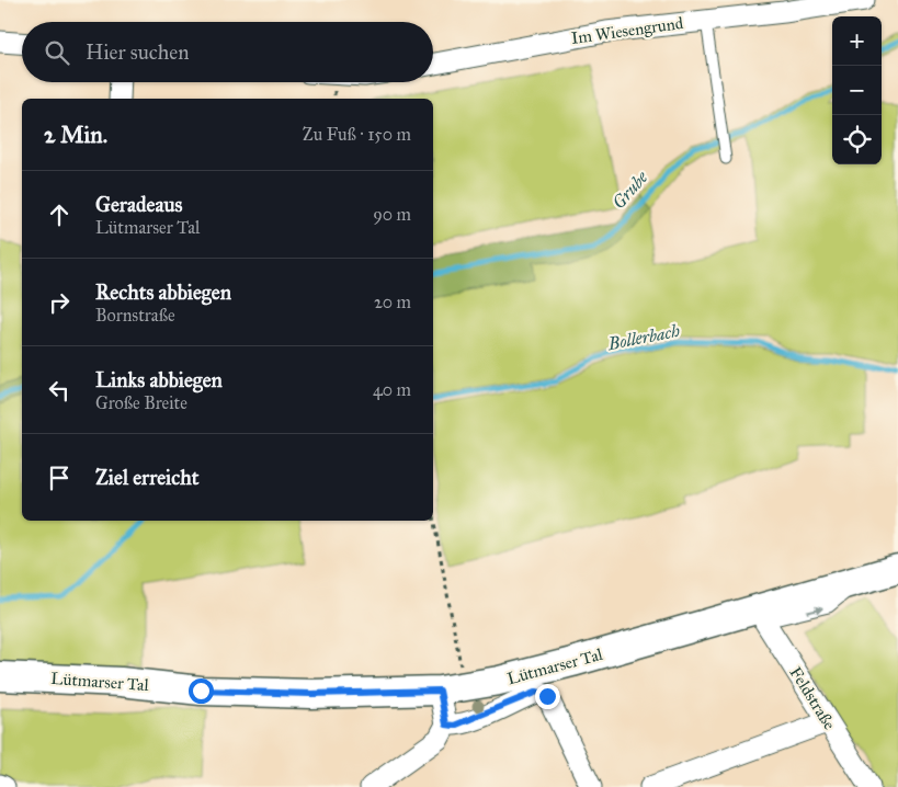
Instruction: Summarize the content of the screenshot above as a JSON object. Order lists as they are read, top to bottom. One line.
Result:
{"streets":{"main road":["Lütmarser Tal"],"street":["Im Wiesengrund","Feldstraße"]},"crossings":[["Lütmarser Tal","Feldstraße"]],"water":["Grube","Bollerbach"],"page":{"map_buttons":["+","−"],"search":"Hier suchen","heading":["2 Min.","Zu Fuß · 150 m"],"list":[["Geradeaus","Lütmarser Tal","90 m"],["Rechts abbiegen","Bornstraße","20 m"],["Links abbiegen","Große Breite","40 m"],"Ziel erreicht"]}}
